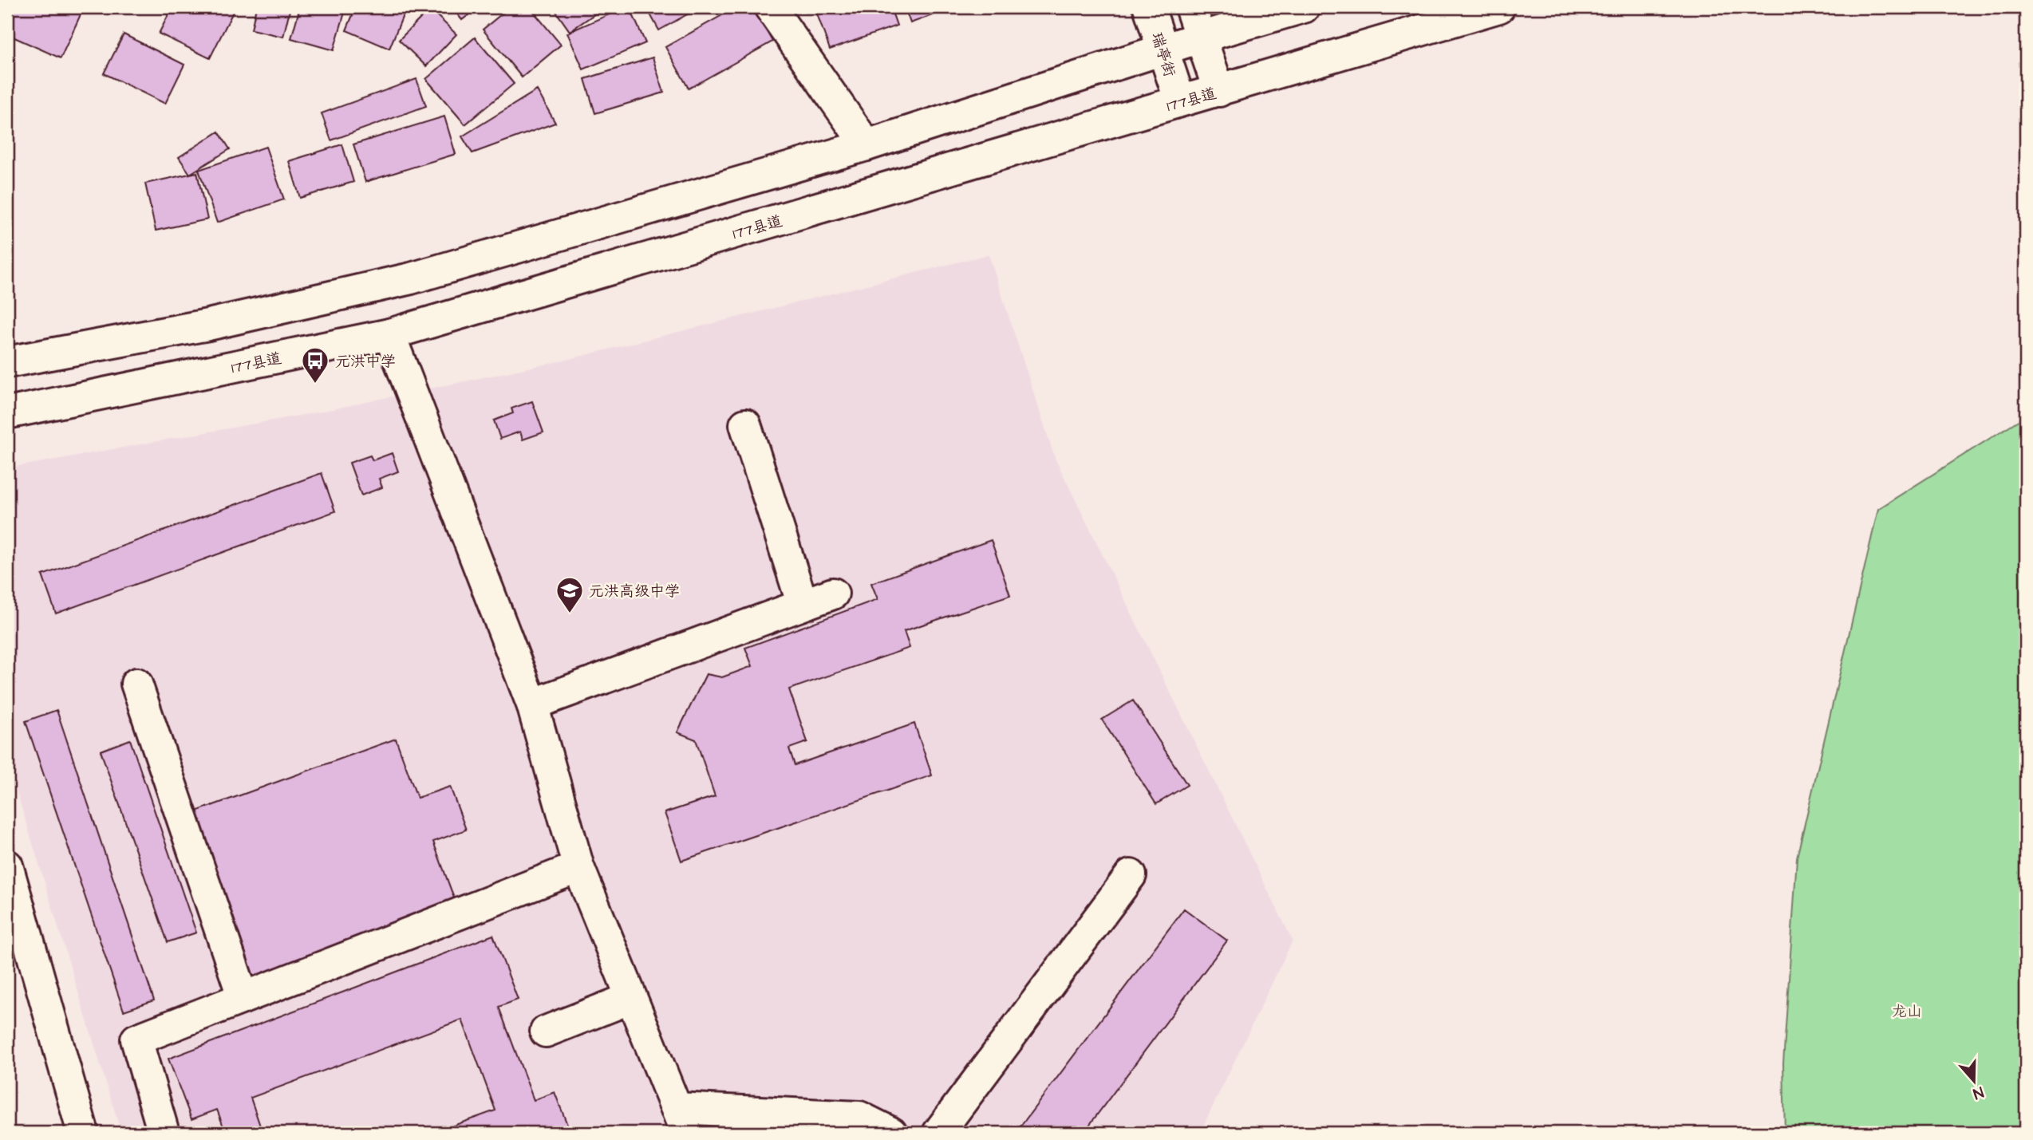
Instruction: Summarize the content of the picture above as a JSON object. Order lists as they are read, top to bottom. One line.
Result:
{"streets":{"street":["瑞亭街","177县道"]},"crossings":[["瑞亭街","177县道"]],"parks":["龙山"],"places":{"bus stop":["元洪中学"],"school or university":["元洪高级中学"]},"north":"bottom"}
